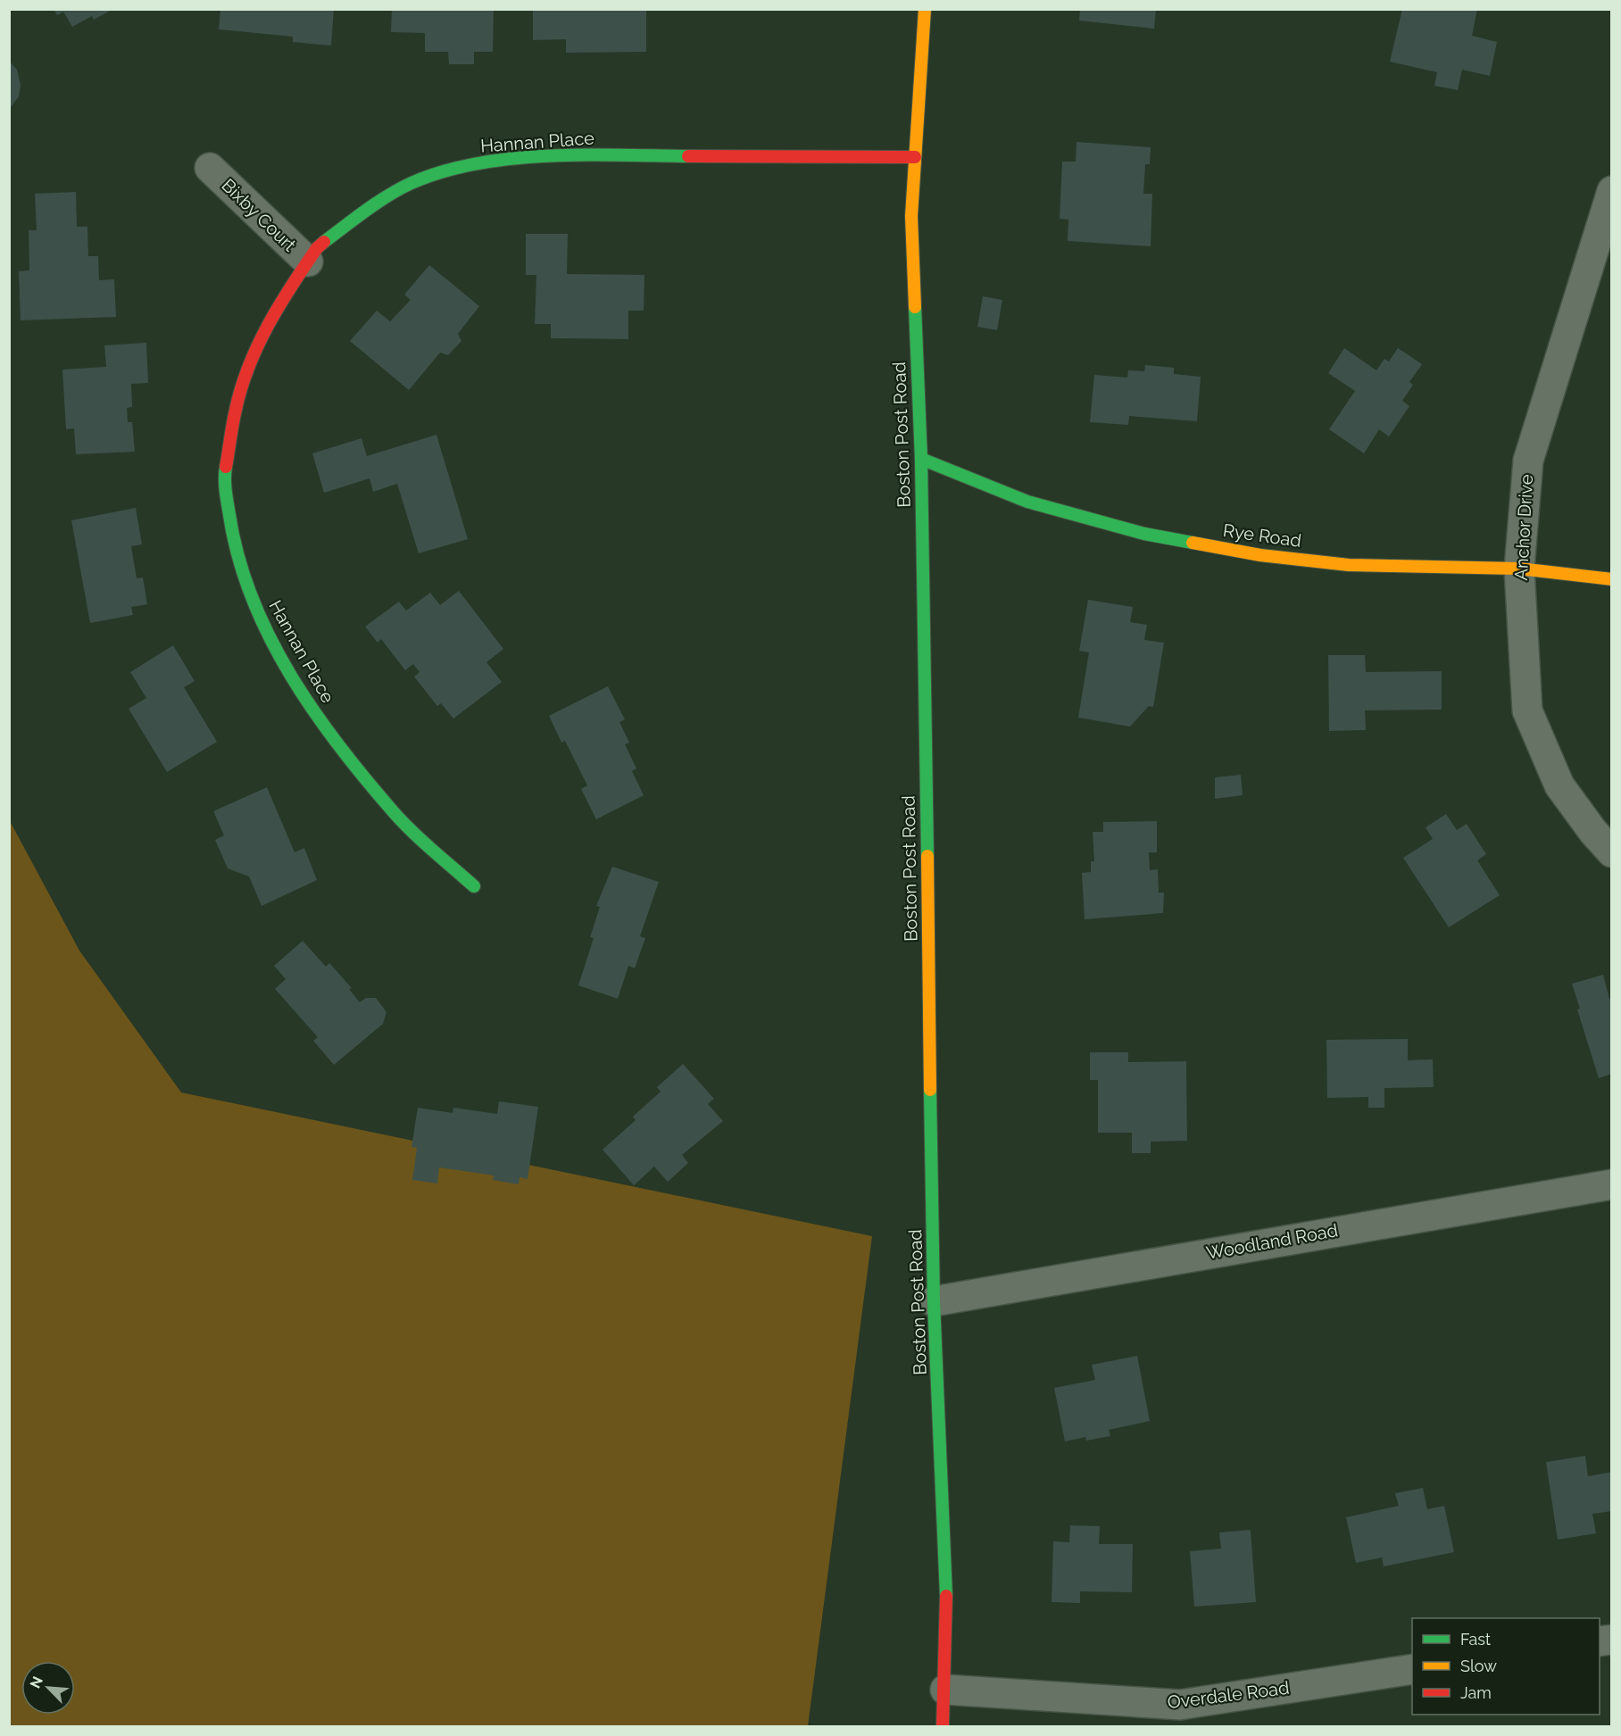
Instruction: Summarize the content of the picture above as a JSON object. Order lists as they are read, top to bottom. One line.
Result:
{"streets":{"street":["Hannan Place","Bixby Court","Boston Post Road","Anchor Drive","Rye Road","Woodland Road","Overdale Road"]},"crossings":[["Hannan Place","Bixby Court"],["Hannan Place","Boston Post Road"],["Boston Post Road","Rye Road"],["Boston Post Road","Woodland Road"],["Boston Post Road","Overdale Road"],["Anchor Drive","Rye Road"]],"legend":["Fast","Slow","Jam"],"north":"top left"}
